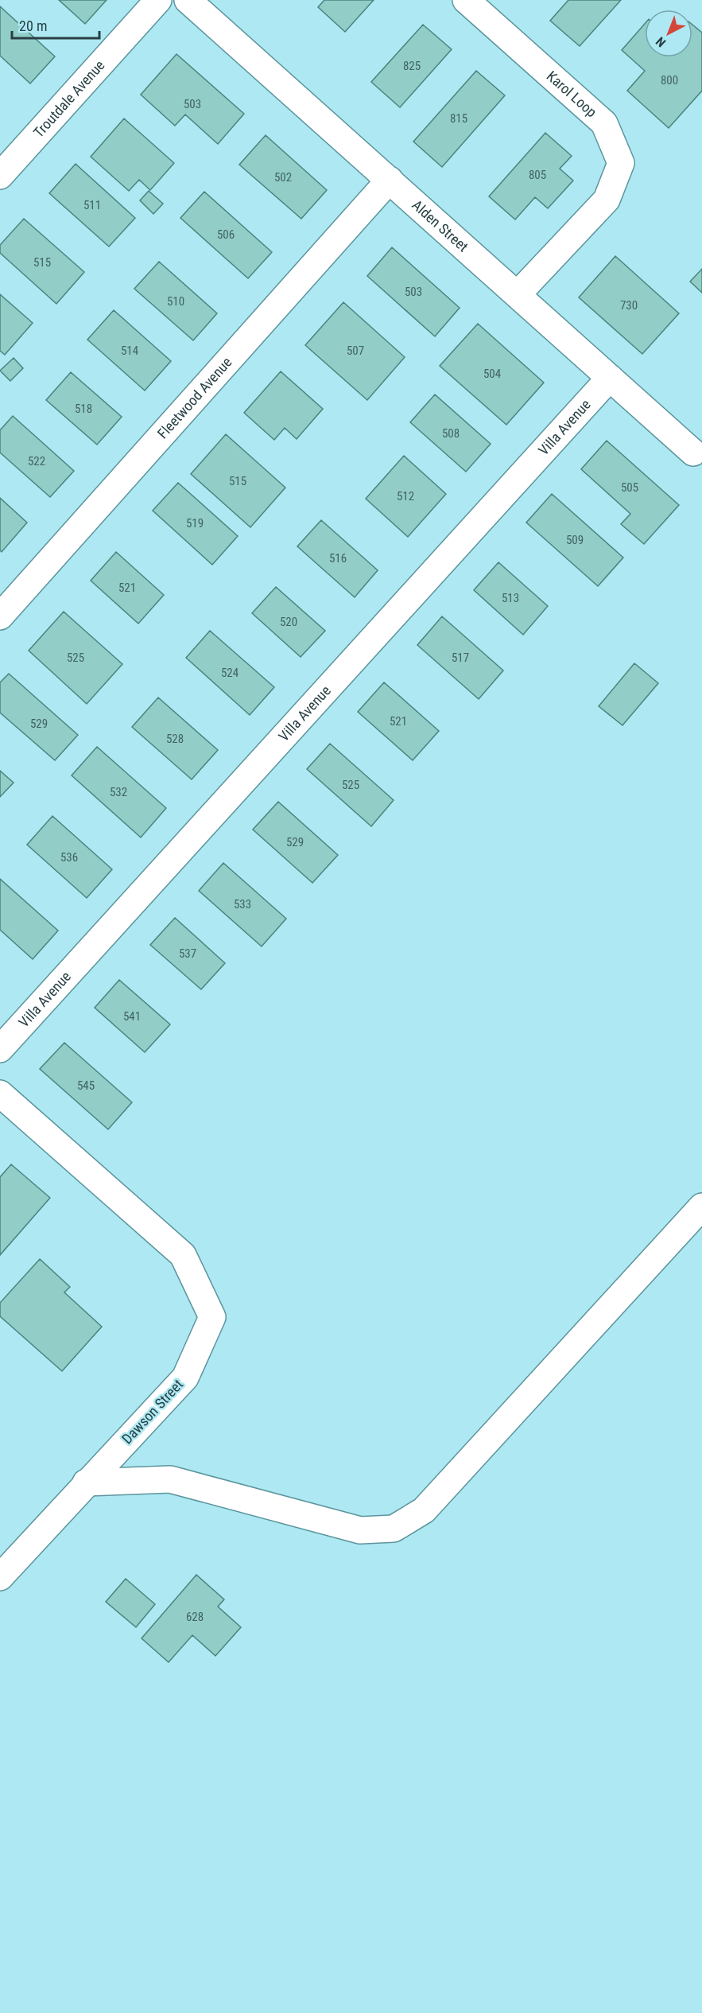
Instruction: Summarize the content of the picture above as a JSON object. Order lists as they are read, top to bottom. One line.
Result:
{"streets":{"street":["Karol Loop","Troutdale Avenue","Alden Street","Fleetwood Avenue","Villa Avenue","Dawson Street"]},"crossings":[["Karol Loop","Alden Street"],["Alden Street","Fleetwood Avenue"],["Alden Street","Villa Avenue"]],"house_numbers":["825","800","503","815","805","502","511","506","515","503","510","730","514","507","504","518","508","522","515","505","512","519","509","516","521","513","520","525","517","524","521","529","528","525","532","529","536","533","537","541","545","628"],"scale_bar":"20 m","north":"bottom left"}
